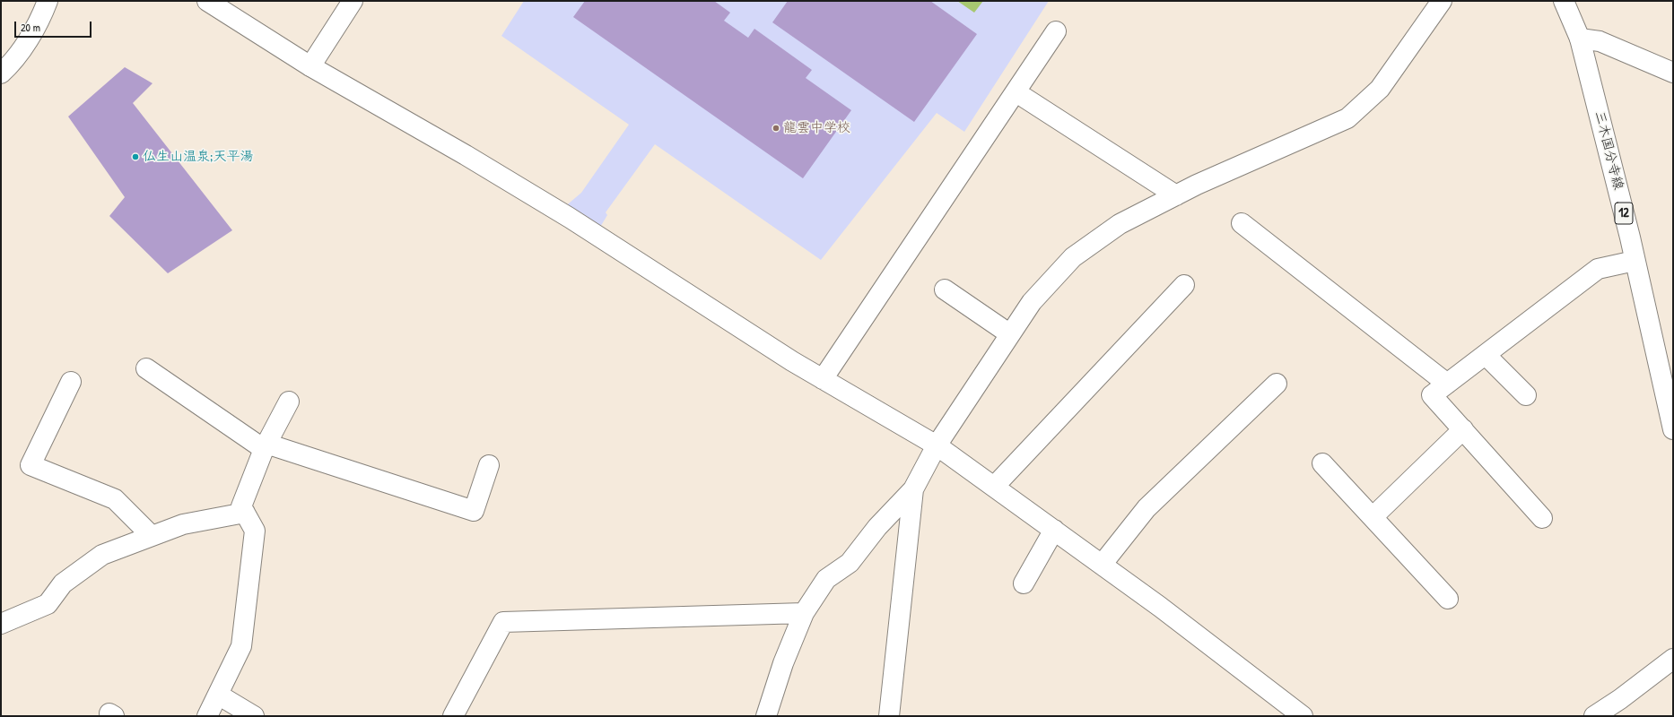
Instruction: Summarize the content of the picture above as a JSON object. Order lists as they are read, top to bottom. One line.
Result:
{"streets":{"street":["三木国分寺線","12"]},"places":["龍雲中学校","仏生山温泉;天平湯"],"scale_bar":"20 m"}
